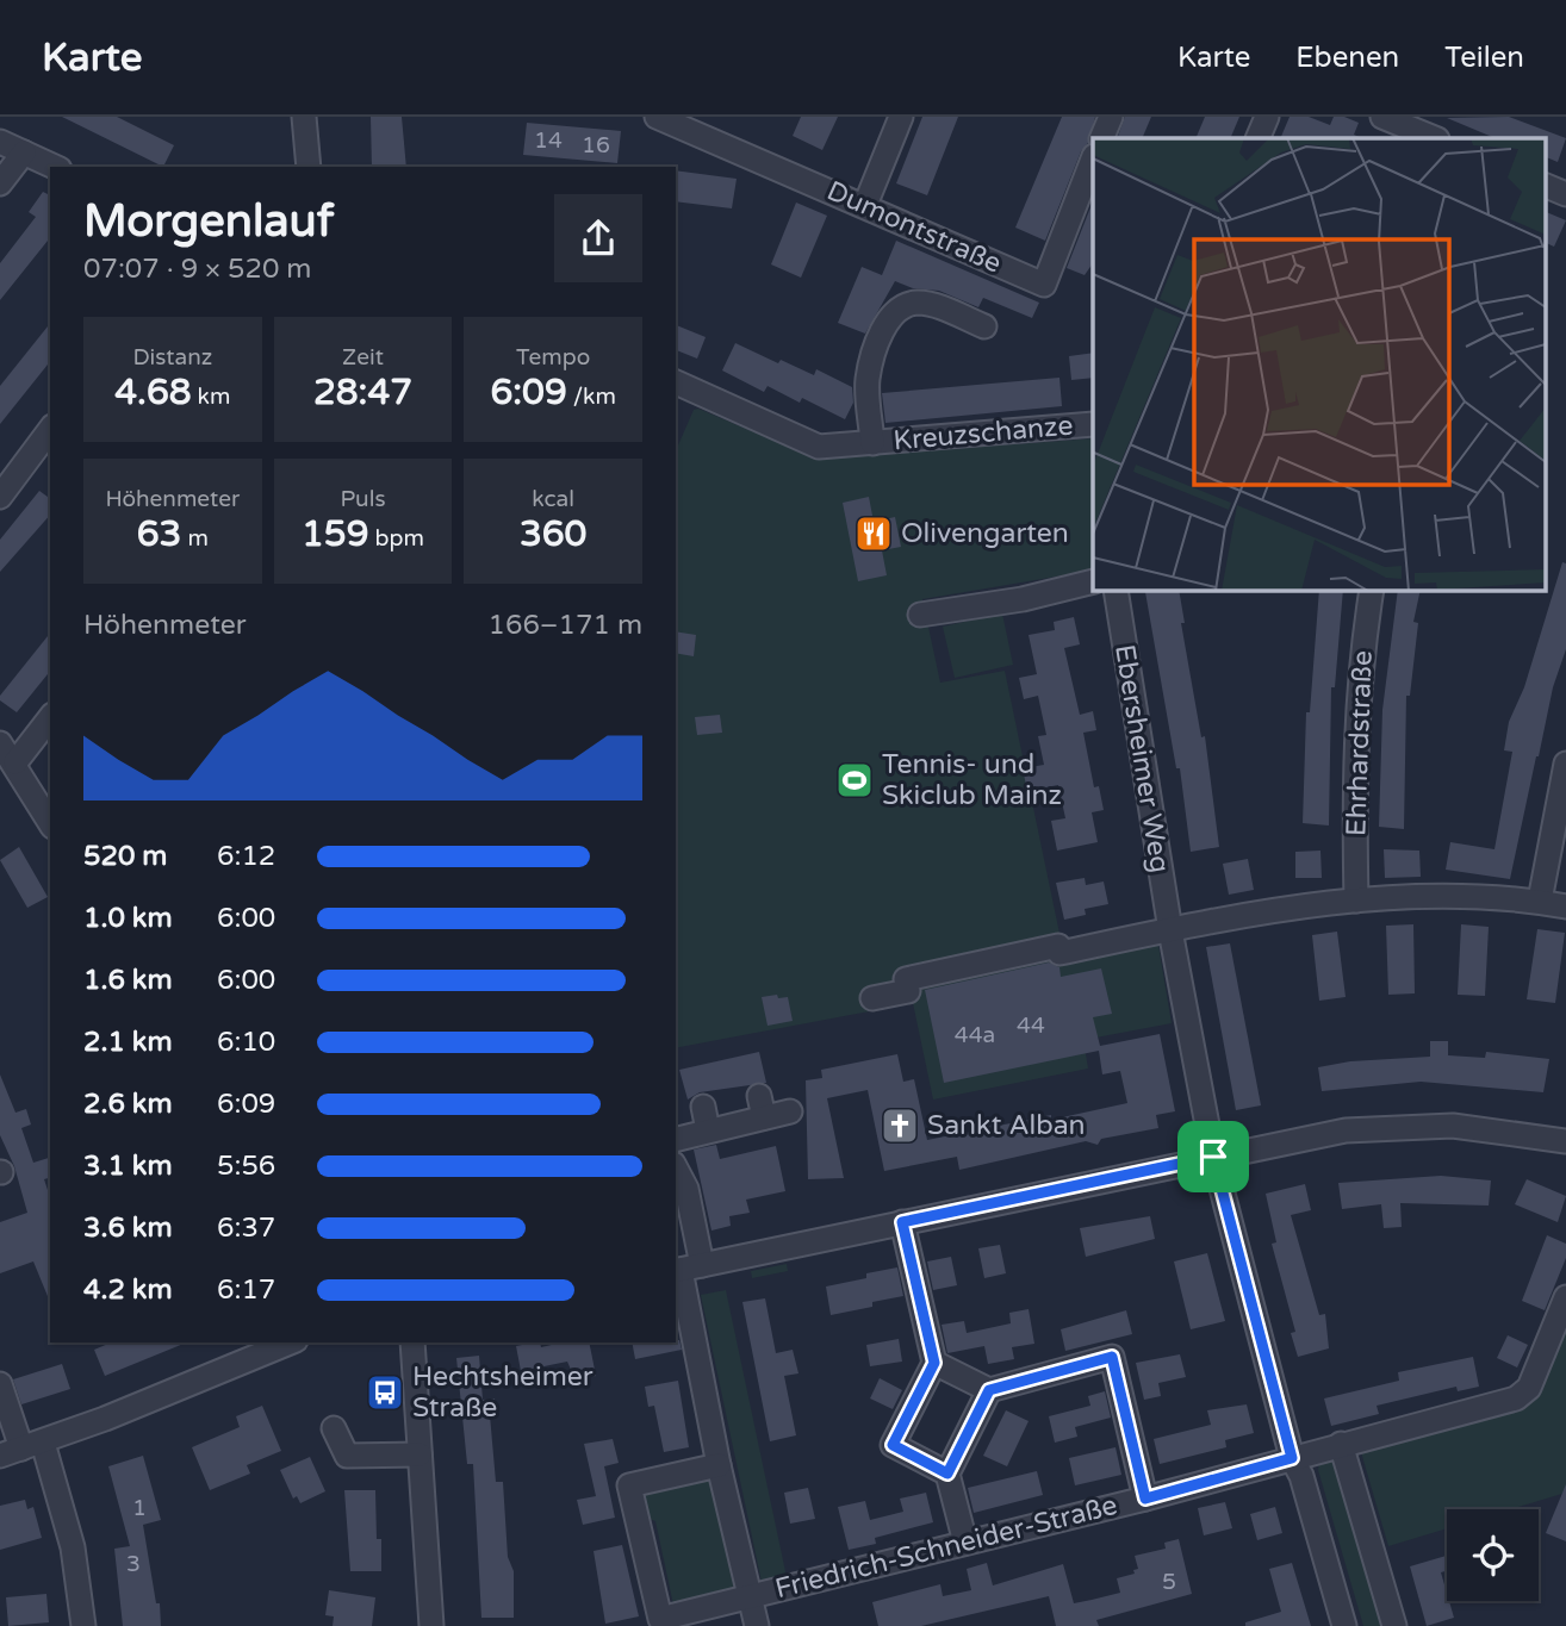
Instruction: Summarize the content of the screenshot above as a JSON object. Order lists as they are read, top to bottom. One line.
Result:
{"streets":{"street":["Dumontstraße","Kreuzschanze","Ehrhardstraße","Ebersheimer Weg","Friedrich-Schneider-Straße"]},"crossings":[["Ebersheimer Weg","Friedrich-Schneider-Straße"]],"places":{"restaurant":["Olivengarten"],"sports":["Tennis- und Skiclub Mainz"],"church":["Sankt Alban"],"bus stop":["Hechtsheimer Straße"]},"house_numbers":["14","16","44","44a","1","3","5"],"page":{"header":"Karte","nav":["Karte","Ebenen","Teilen"],"heading":["Morgenlauf","07:07 · 9 × 520 m"],"stats":[["Distanz","4.68 km"],["Zeit","28:47"],["Tempo","6:09 /km"],["Höhenmeter","63 m"],["Puls","159 bpm"],["kcal","360"]],"chart":["Höhenmeter","166–171 m"],"list":[{"name":"520 m","note":"6:12"},{"name":"1.0 km","note":"6:00"},{"name":"1.6 km","note":"6:00"},{"name":"2.1 km","note":"6:10"},{"name":"2.6 km","note":"6:09"},{"name":"3.1 km","note":"5:56"},{"name":"3.6 km","note":"6:37"},{"name":"4.2 km","note":"6:17"}]}}
